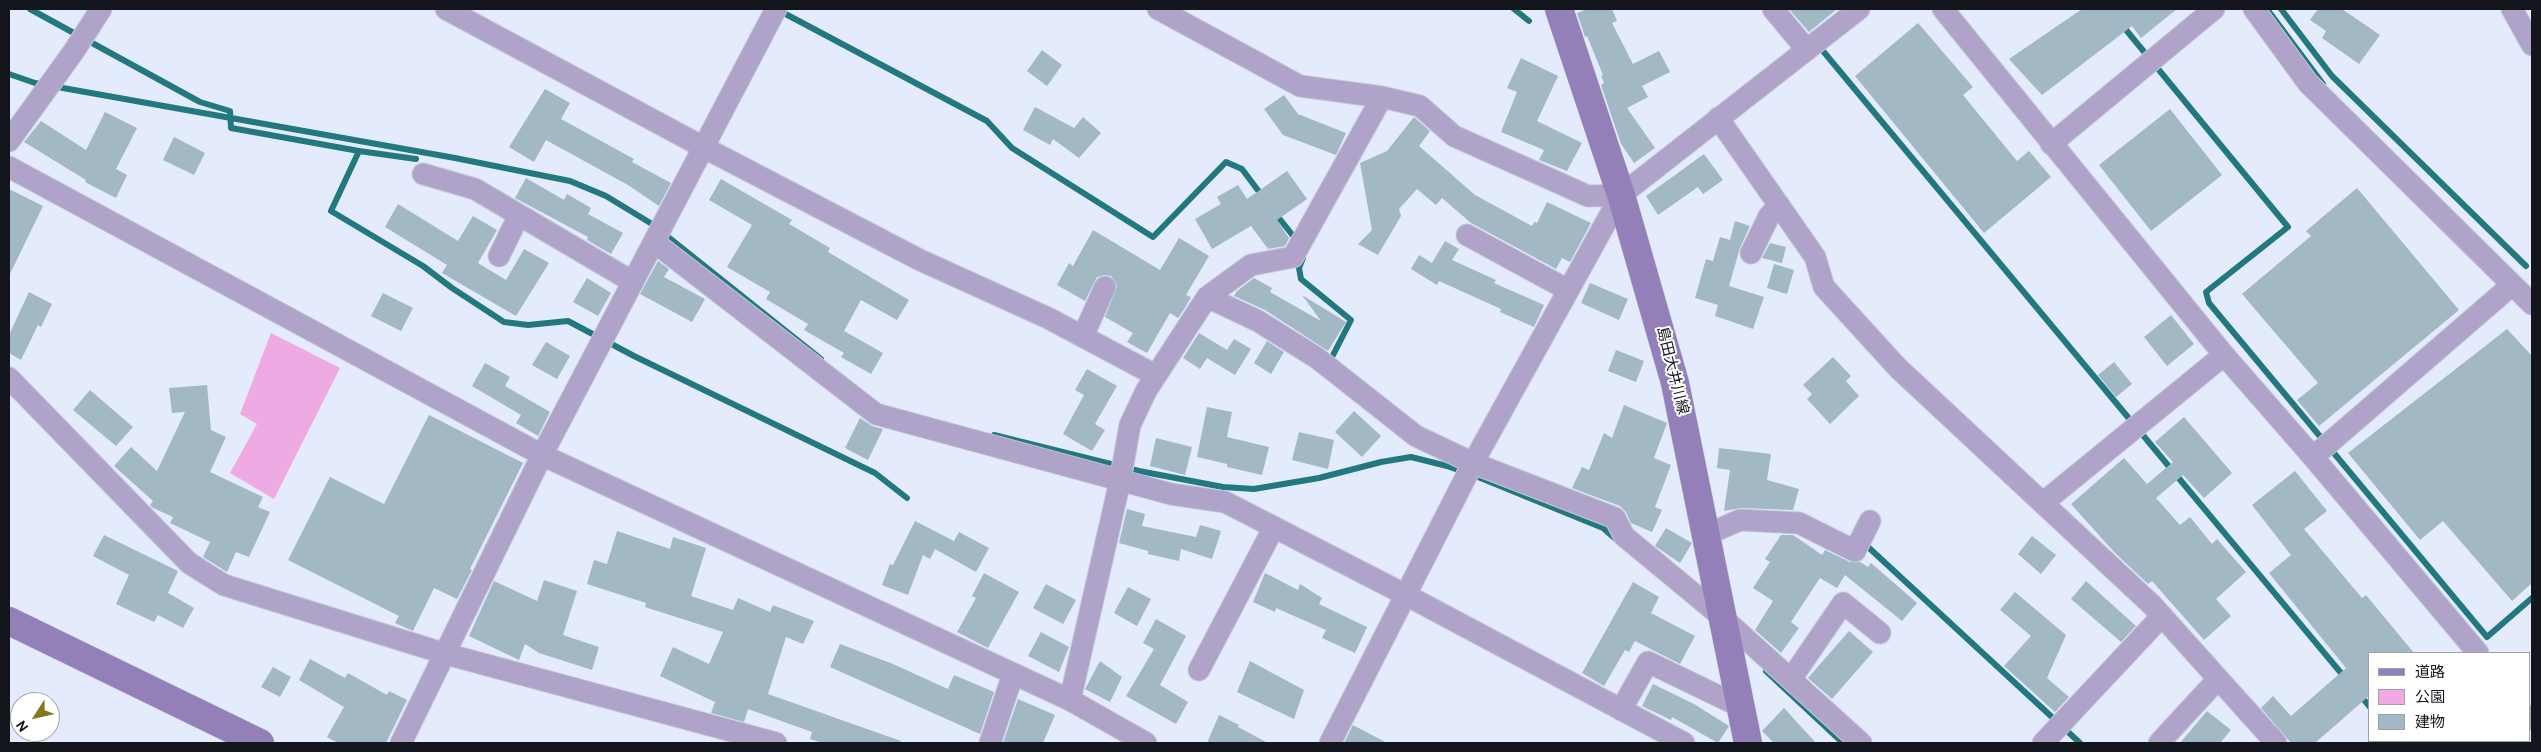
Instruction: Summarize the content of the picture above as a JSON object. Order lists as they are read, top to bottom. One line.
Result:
{"streets":{"main road":["島田大井川線"]},"legend":["道路","公園","建物"],"north":"bottom left"}
